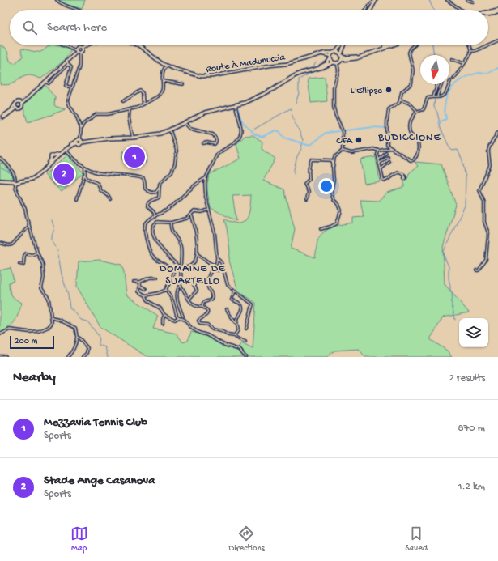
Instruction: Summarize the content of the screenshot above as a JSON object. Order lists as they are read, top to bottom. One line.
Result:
{"streets":{"main road":["Route À Madunuccia"]},"districts":["BUDICCIONE","DOMAINE DE SUARTELLO"],"places":["L'Ellipse","CFA"],"scale_bar":"200 m","north":"bottom","page":{"search":"Search here","pins":["1","2"],"scale":"200 m","heading":["Nearby","2 results"],"list":[{"mark":"1","name":"Mezzavia Tennis Club","note":"Sports","value":"870 m"},{"mark":"2","name":"Stade Ange Casanova","note":"Sports","value":"1.2 km"}],"nav":["Map","Directions","Saved"]}}
